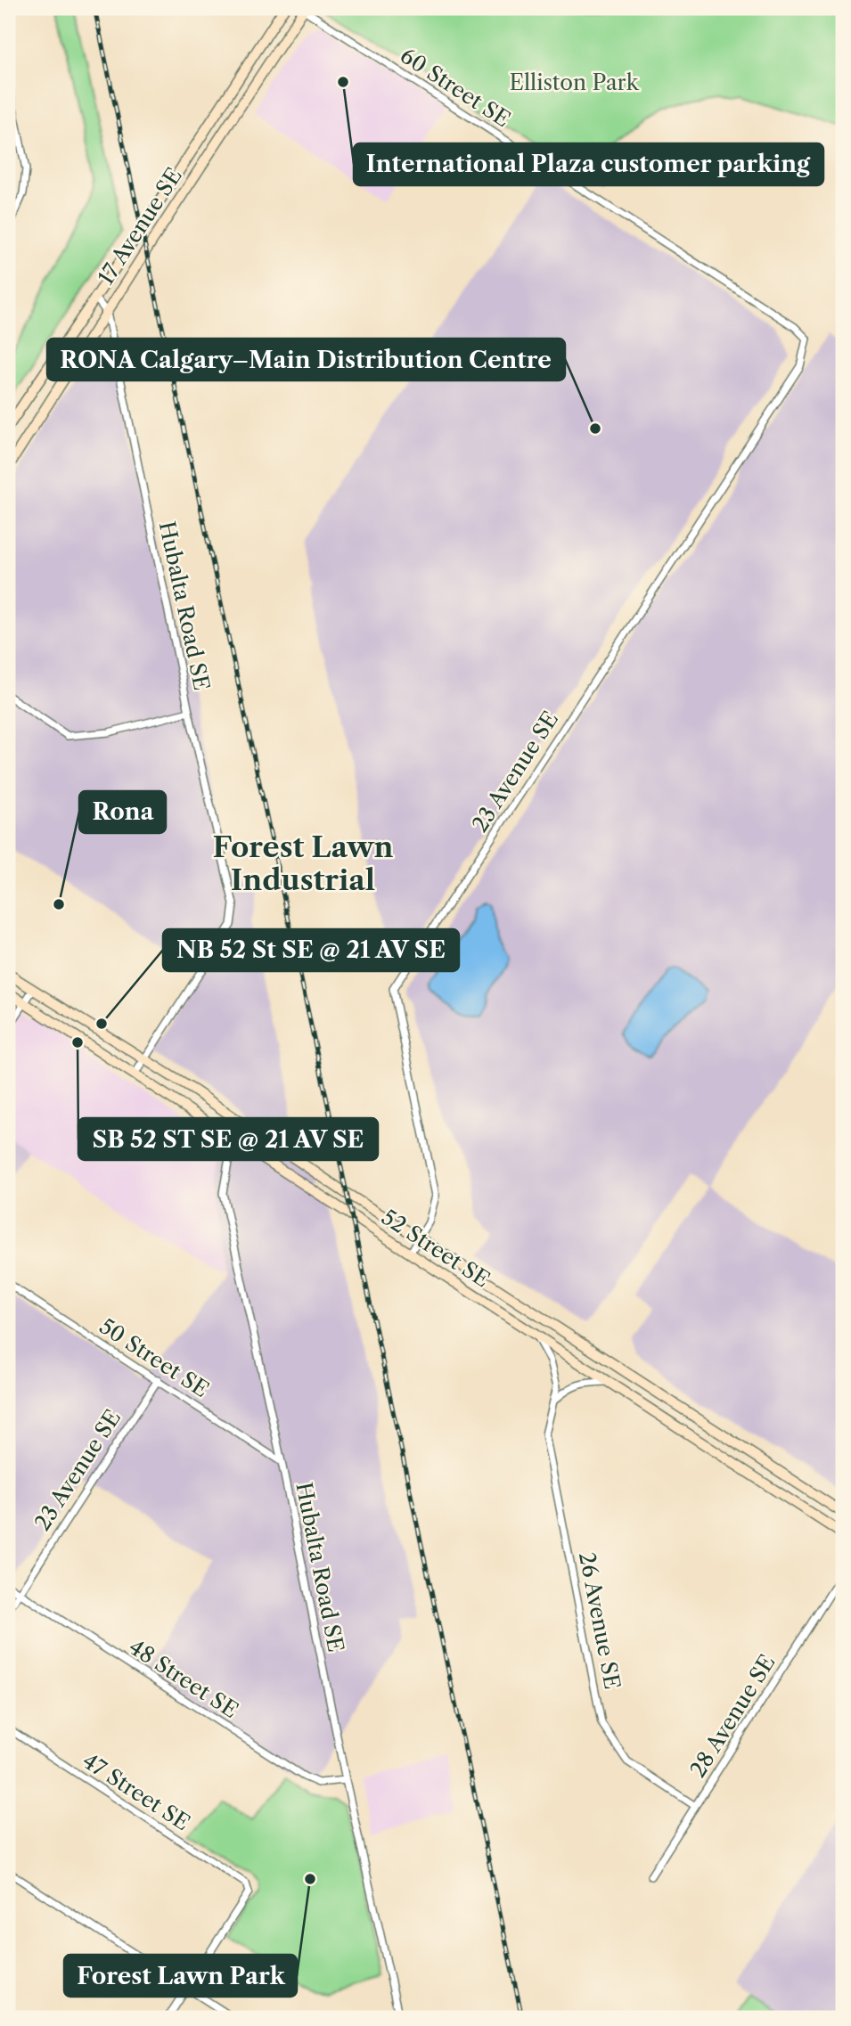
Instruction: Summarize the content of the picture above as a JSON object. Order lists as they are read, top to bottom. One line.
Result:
{"streets":{"main road":["17 Avenue SE","52 Street SE"],"street":["60 Street SE","Hubalta Road SE","23 Avenue SE","50 Street SE","26 Avenue SE","48 Street SE","28 Avenue SE","47 Street SE"]},"crossings":[["60 Street SE","17 Avenue SE"],["60 Street SE","23 Avenue SE"],["17 Avenue SE","Hubalta Road SE"],["Hubalta Road SE","52 Street SE"],["Hubalta Road SE","50 Street SE"],["Hubalta Road SE","48 Street SE"],["23 Avenue SE","52 Street SE"],["23 Avenue SE","50 Street SE"],["23 Avenue SE","48 Street SE"],["52 Street SE","26 Avenue SE"],["26 Avenue SE","28 Avenue SE"]],"districts":["Forest Lawn Industrial"],"parks":["Elliston Park"],"places":["International Plaza customer parking","RONA Calgary–Main Distribution Centre","Rona","NB 52 St SE @ 21 AV SE","SB 52 ST SE @ 21 AV SE","Forest Lawn Park"]}
